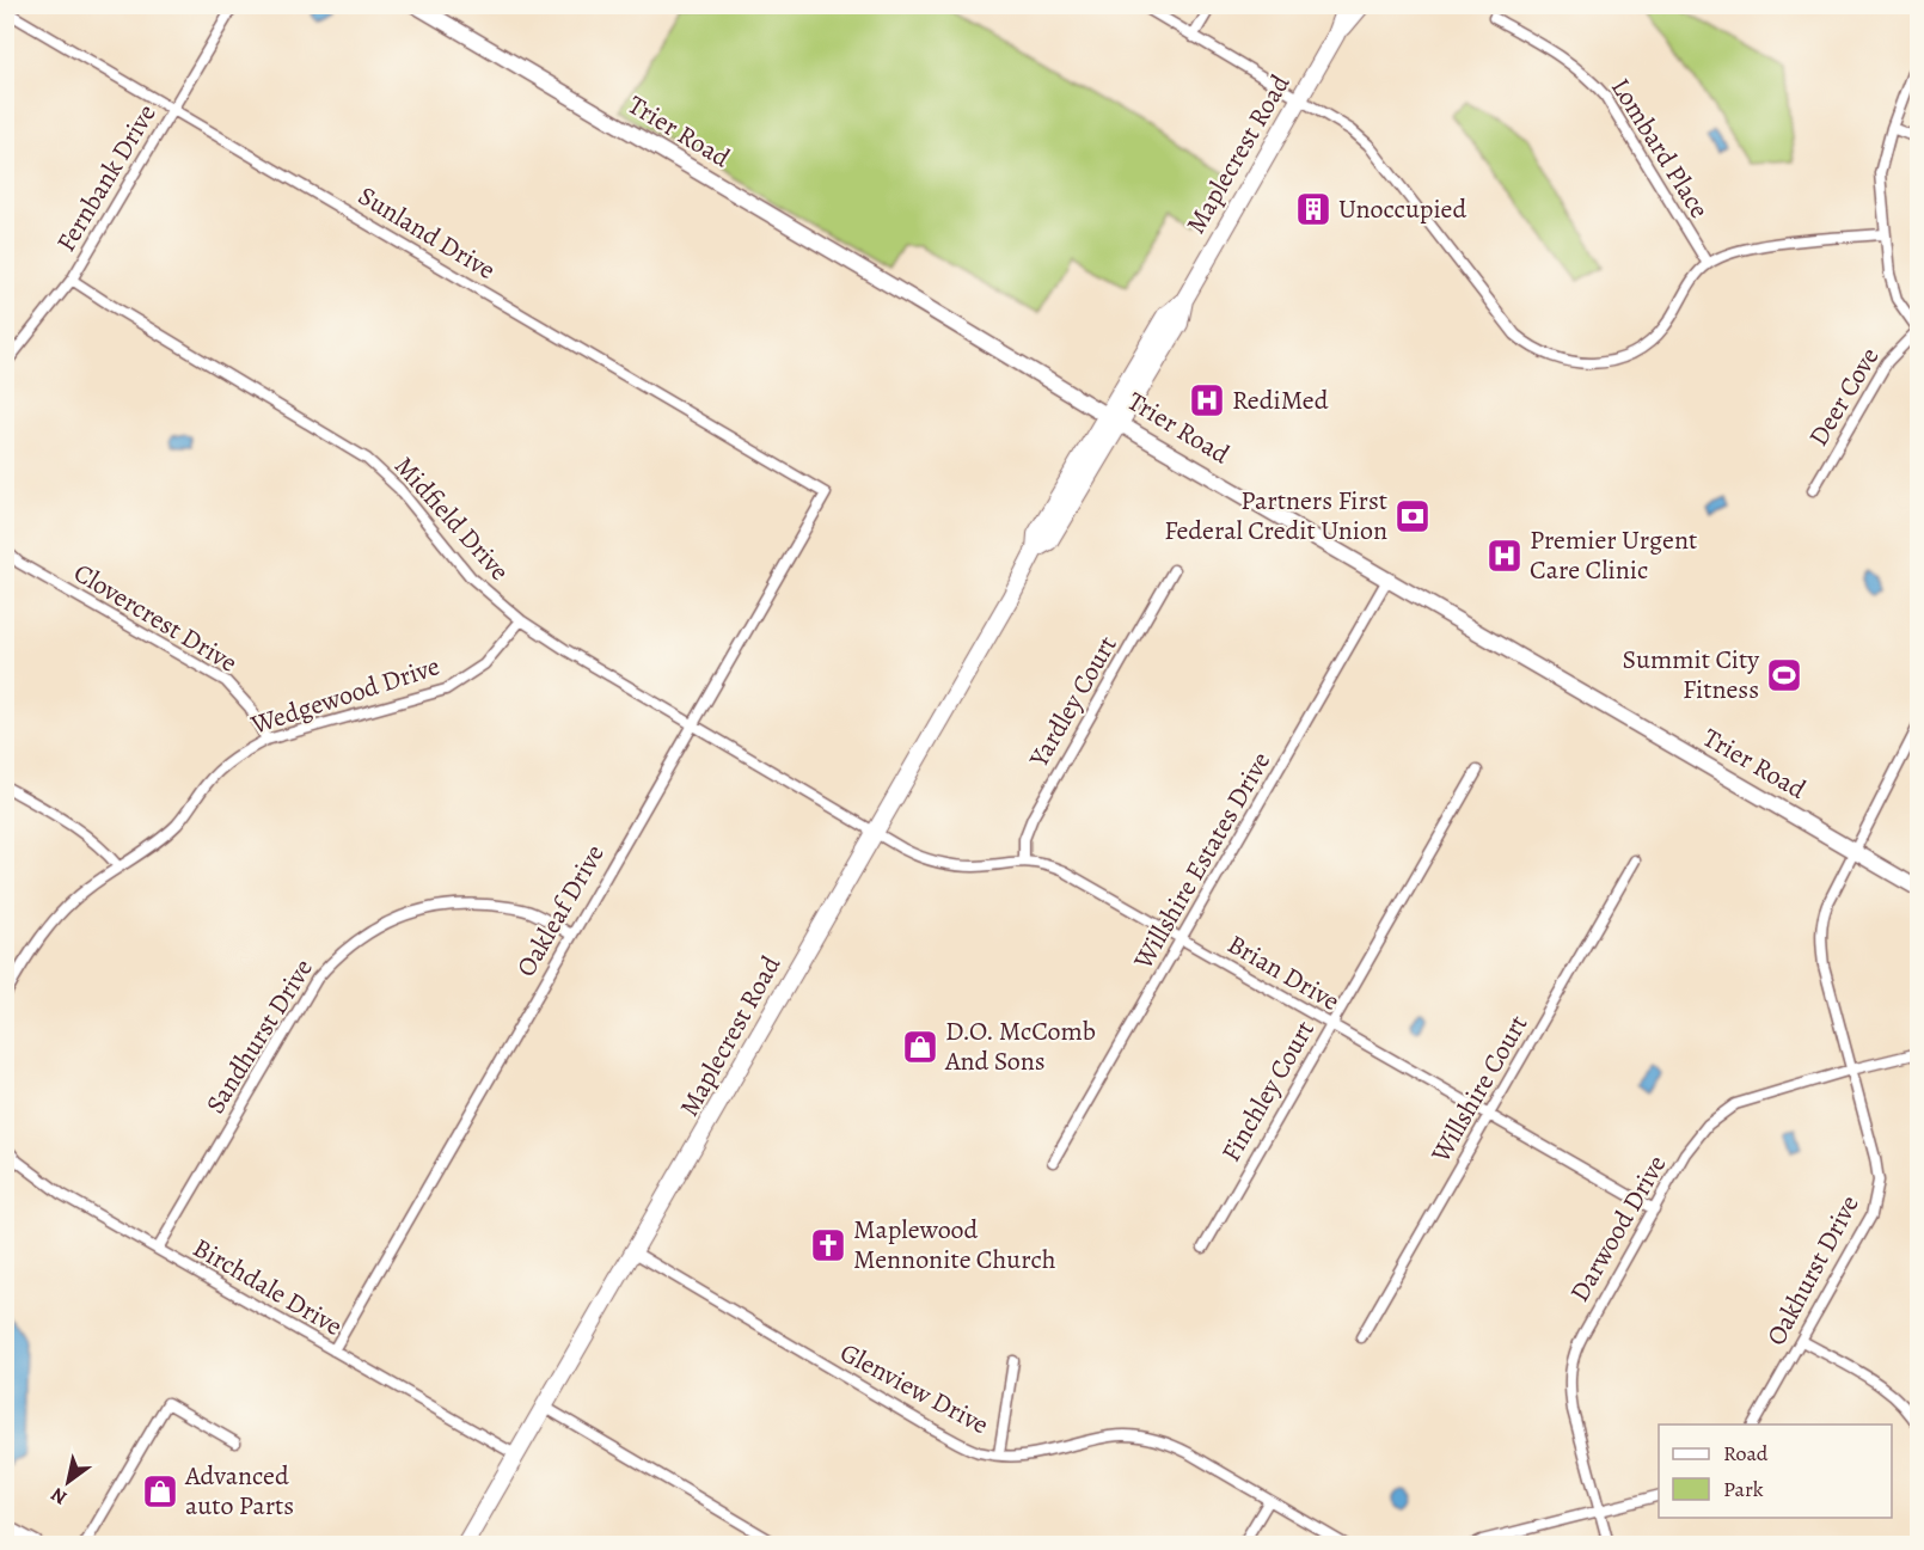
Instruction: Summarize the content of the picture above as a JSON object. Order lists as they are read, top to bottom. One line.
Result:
{"streets":{"main road":["Maplecrest Road"],"street":["Trier Road","Lombard Place","Fernbank Drive","Sunland Drive","Deer Cove","Midfield Drive","Clovercrest Drive","Wedgewood Drive","Yardley Court","Willshire Estates Drive","Oakleaf Drive","Brian Drive","Sandhurst Drive","Willshire Court","Finchley Court","Darwood Drive","Oakhurst Drive","Birchdale Drive","Glenview Drive"]},"crossings":[["Trier Road","Maplecrest Road"],["Trier Road","Willshire Estates Drive"],["Trier Road","Oakhurst Drive"],["Maplecrest Road","Midfield Drive"],["Maplecrest Road","Brian Drive"],["Maplecrest Road","Birchdale Drive"],["Maplecrest Road","Glenview Drive"],["Fernbank Drive","Sunland Drive"],["Fernbank Drive","Midfield Drive"],["Sunland Drive","Oakleaf Drive"],["Midfield Drive","Wedgewood Drive"],["Midfield Drive","Oakleaf Drive"],["Midfield Drive","Brian Drive"],["Clovercrest Drive","Wedgewood Drive"],["Yardley Court","Brian Drive"],["Willshire Estates Drive","Brian Drive"],["Oakleaf Drive","Sandhurst Drive"],["Oakleaf Drive","Birchdale Drive"],["Brian Drive","Willshire Court"],["Brian Drive","Finchley Court"],["Brian Drive","Darwood Drive"],["Sandhurst Drive","Birchdale Drive"],["Darwood Drive","Oakhurst Drive"]],"places":{"building":["Unoccupied"],"hospital":["RediMed","Premier Urgent Care Clinic"],"bank":["Partners First Federal Credit Union"],"sports":["Summit City Fitness"],"shop":["D.O. McComb And Sons","Advanced auto Parts"],"church":["Maplewood Mennonite Church"]},"legend":["Road","Park"],"north":"bottom left"}
